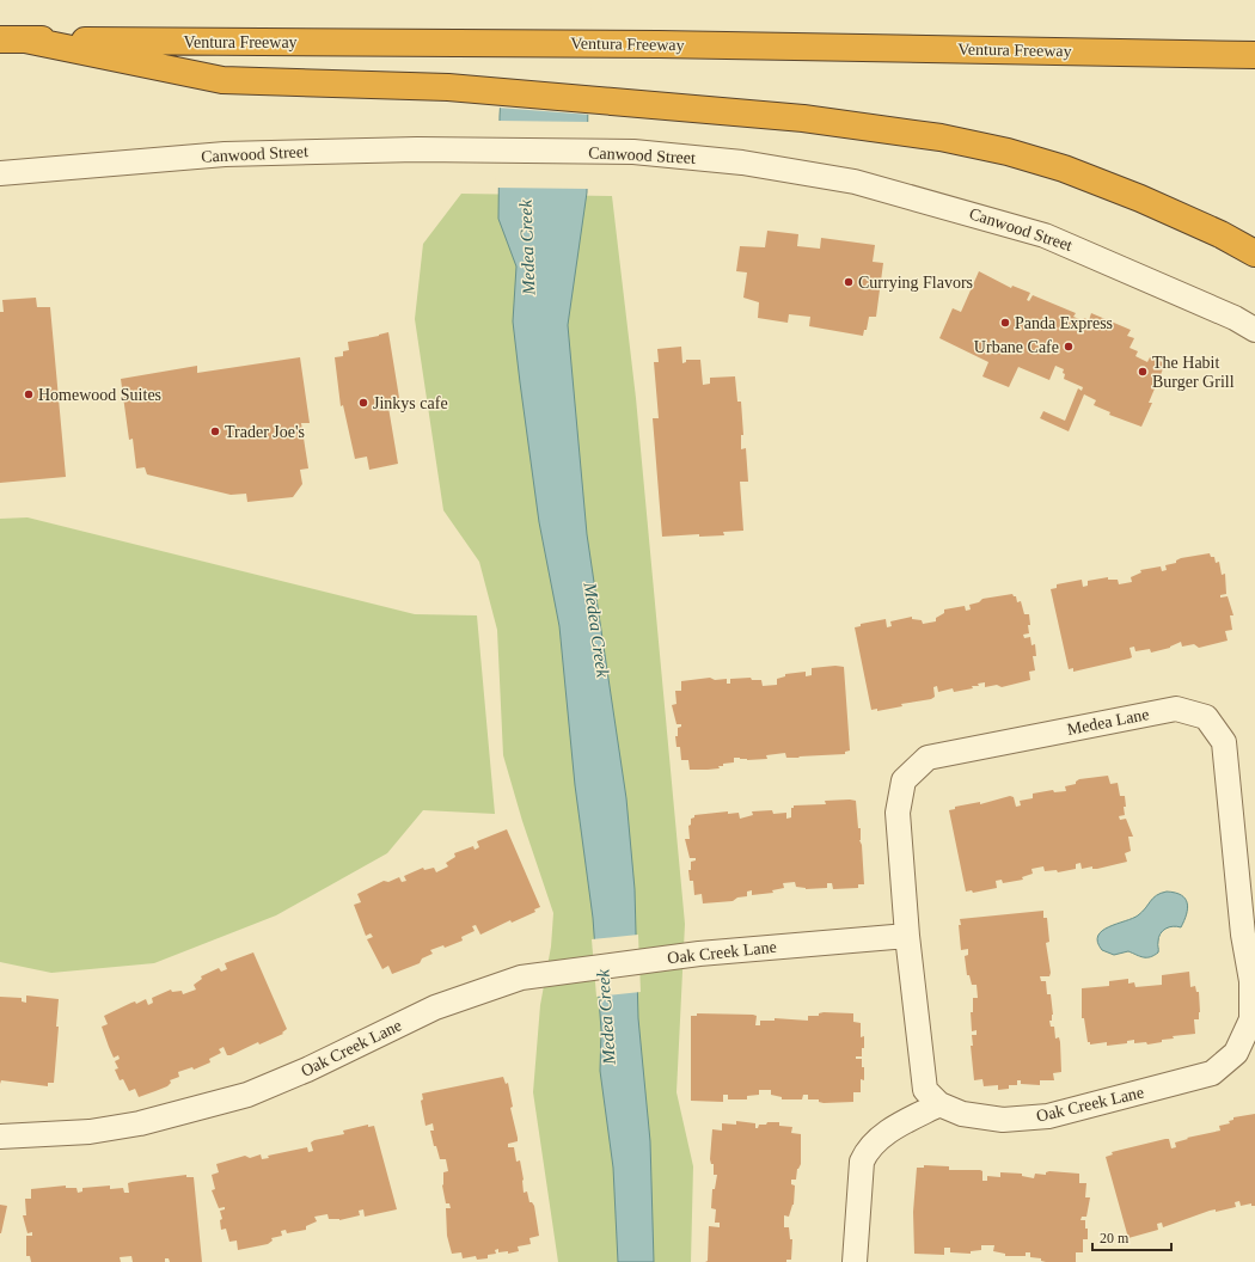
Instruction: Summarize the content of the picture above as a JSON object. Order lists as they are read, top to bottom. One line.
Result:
{"streets":{"highway":["Ventura Freeway"],"street":["Canwood Street","Medea Lane","Oak Creek Lane"]},"crossings":[["Medea Lane","Oak Creek Lane"]],"water":["Medea Creek"],"places":["Currying Flavors","Panda Express","Urbane Cafe","The Habit Burger Grill","Homewood Suites","Jinkys cafe","Trader Joe's"],"scale_bar":"20 m"}
